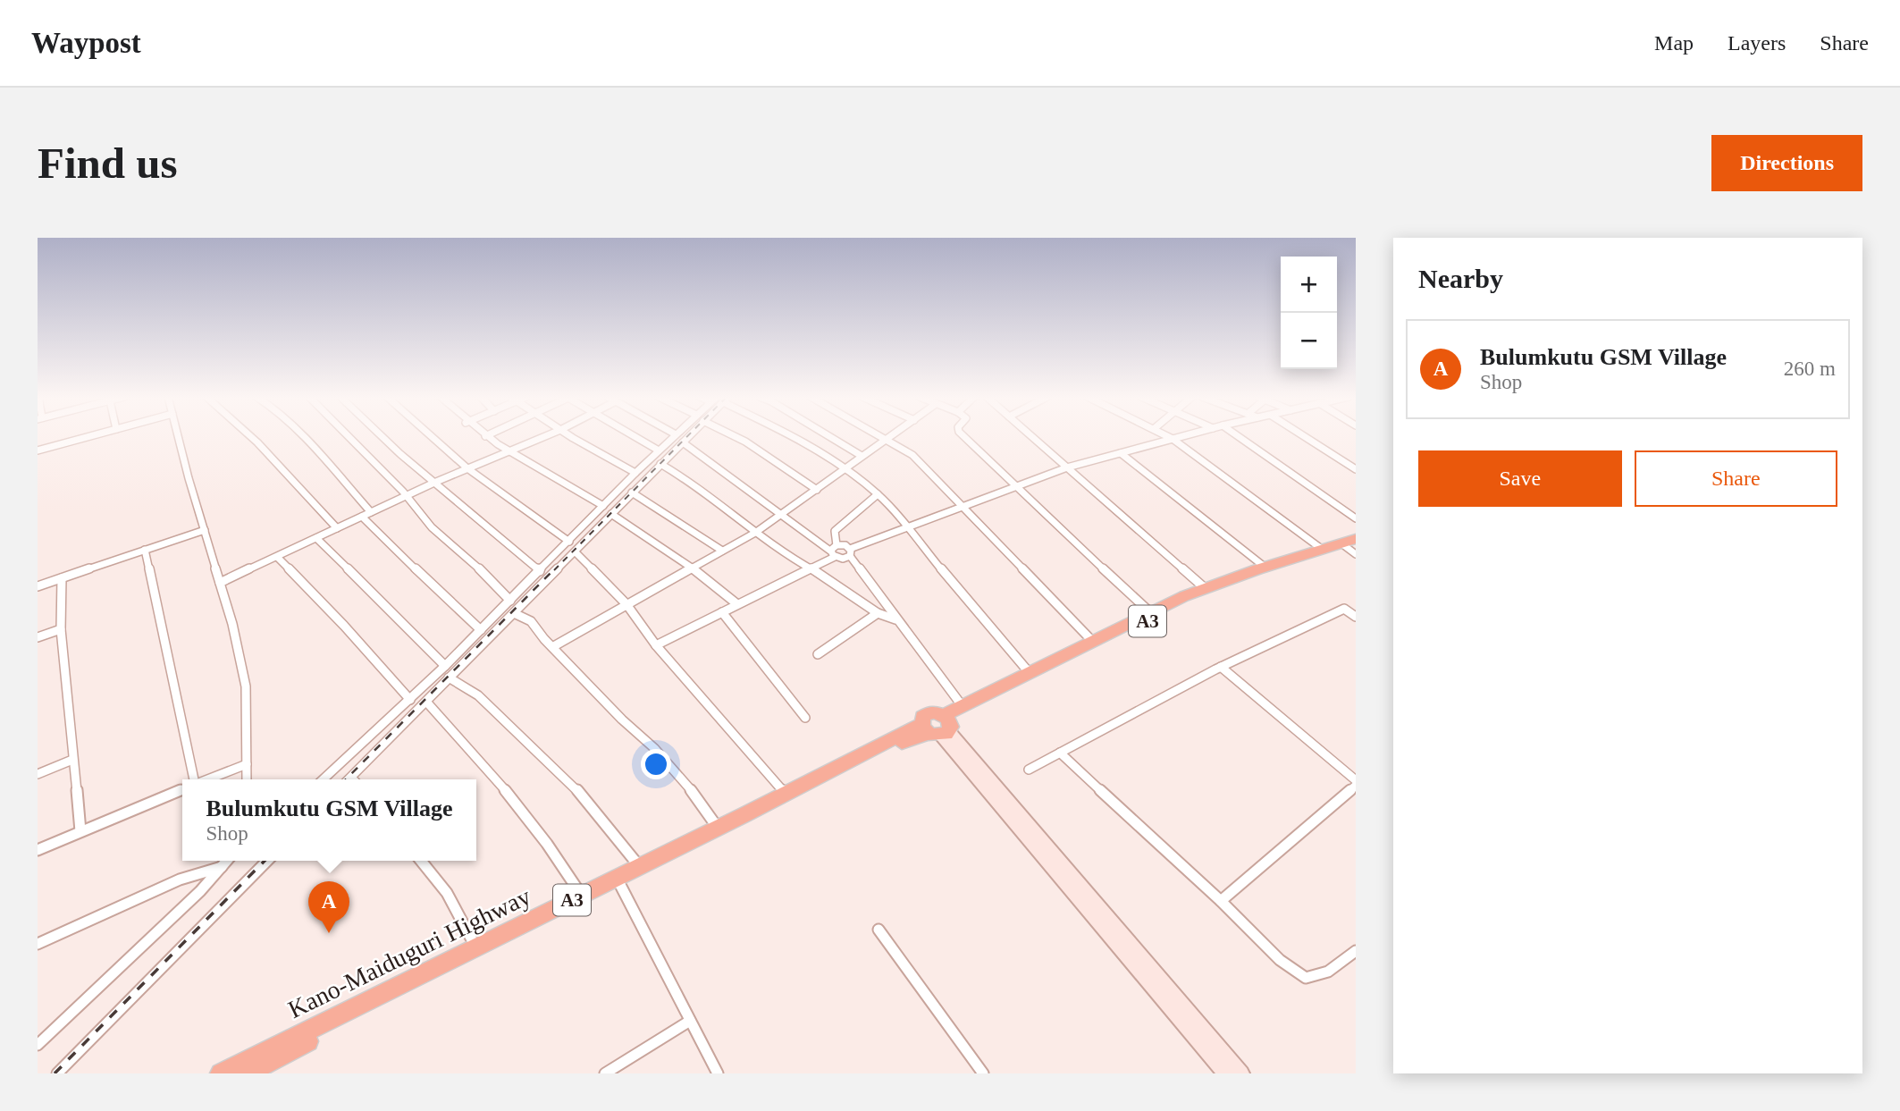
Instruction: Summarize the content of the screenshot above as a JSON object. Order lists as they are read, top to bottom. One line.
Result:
{"streets":{"highway":["A3","Kano-Maiduguri Highway"]},"page":{"header":"Waypost","nav":["Map","Layers","Share"],"buttons":["Directions",["Save","Share"]],"title":"Find us","heading":"Nearby","map_buttons":["+","−"],"list":[{"mark":"A","name":"Bulumkutu GSM Village","note":"Shop","value":"260 m"}],"popup":["Bulumkutu GSM Village","Shop"],"pins":"A"}}
